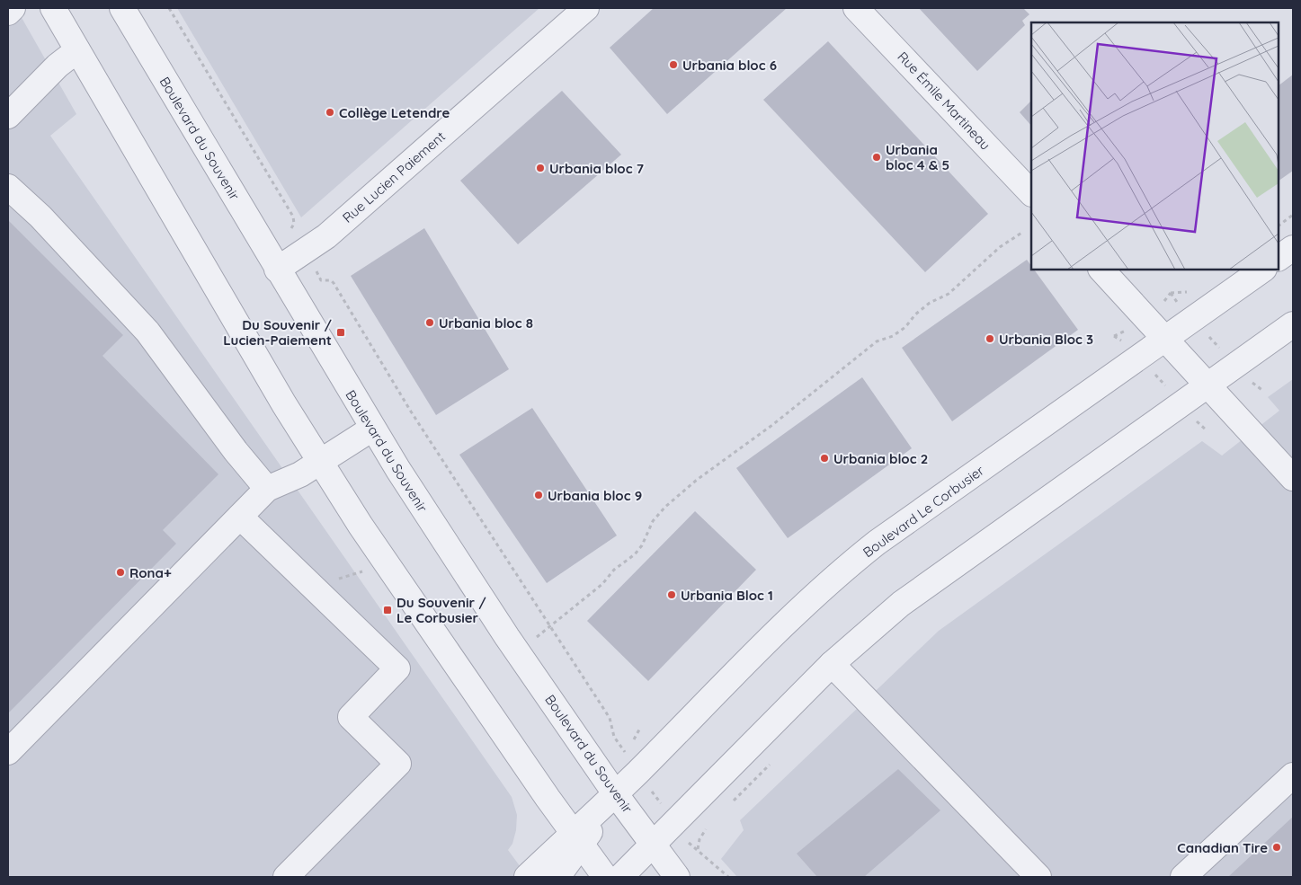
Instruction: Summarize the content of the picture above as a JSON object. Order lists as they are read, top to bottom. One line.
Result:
{"streets":{"street":["Rue Émile Martineau","Boulevard du Souvenir","Rue Lucien Paiement","Boulevard Le Corbusier"]},"crossings":[["Boulevard du Souvenir","Rue Lucien Paiement"],["Boulevard du Souvenir","Boulevard Le Corbusier"]],"places":{"other":["Urbania bloc 6","Collège Letendre","Urbania bloc 4 & 5","Urbania bloc 7","Urbania bloc 8","Urbania Bloc 3","Urbania bloc 2","Urbania bloc 9","Rona+","Urbania Bloc 1","Canadian Tire"],"transit":["Du Souvenir / Lucien-Paiement","Du Souvenir / Le Corbusier"]}}
